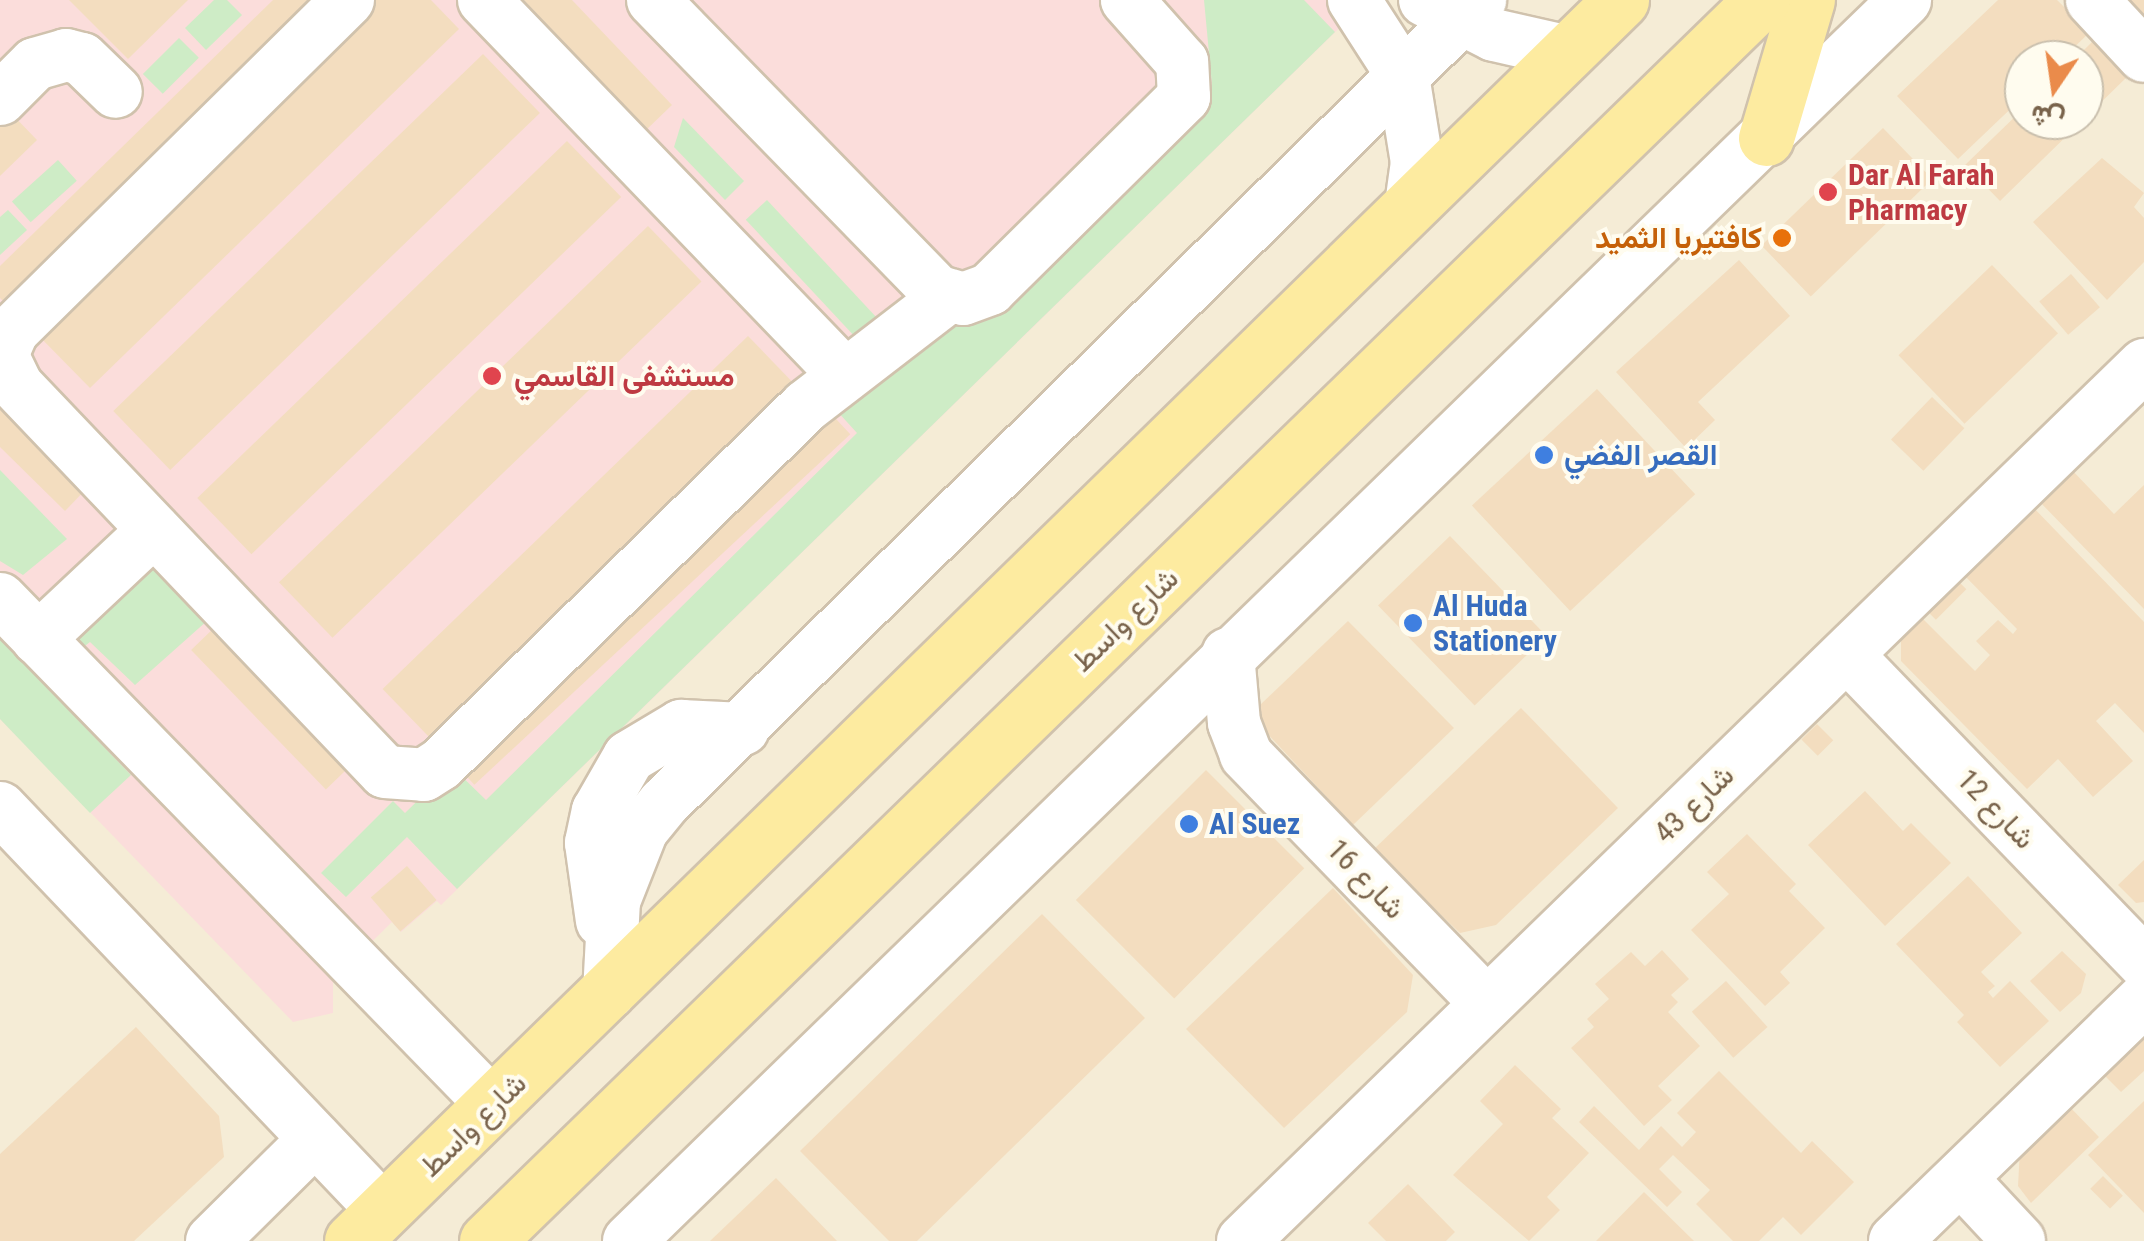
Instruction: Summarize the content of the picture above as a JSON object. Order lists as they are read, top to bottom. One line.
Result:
{"streets":{"main road":["شارع واسط"],"street":["شارع 43","شارع 12","شارع 16"]},"crossings":[["شارع 43","شارع 12"],["شارع 43","شارع 16"]],"places":["Dar Al Farah Pharmacy","كافتيريا الثميد","مستشفى القاسمي","القصر الفضي","Al Huda Stationery","Al Suez"],"north":"bottom"}
